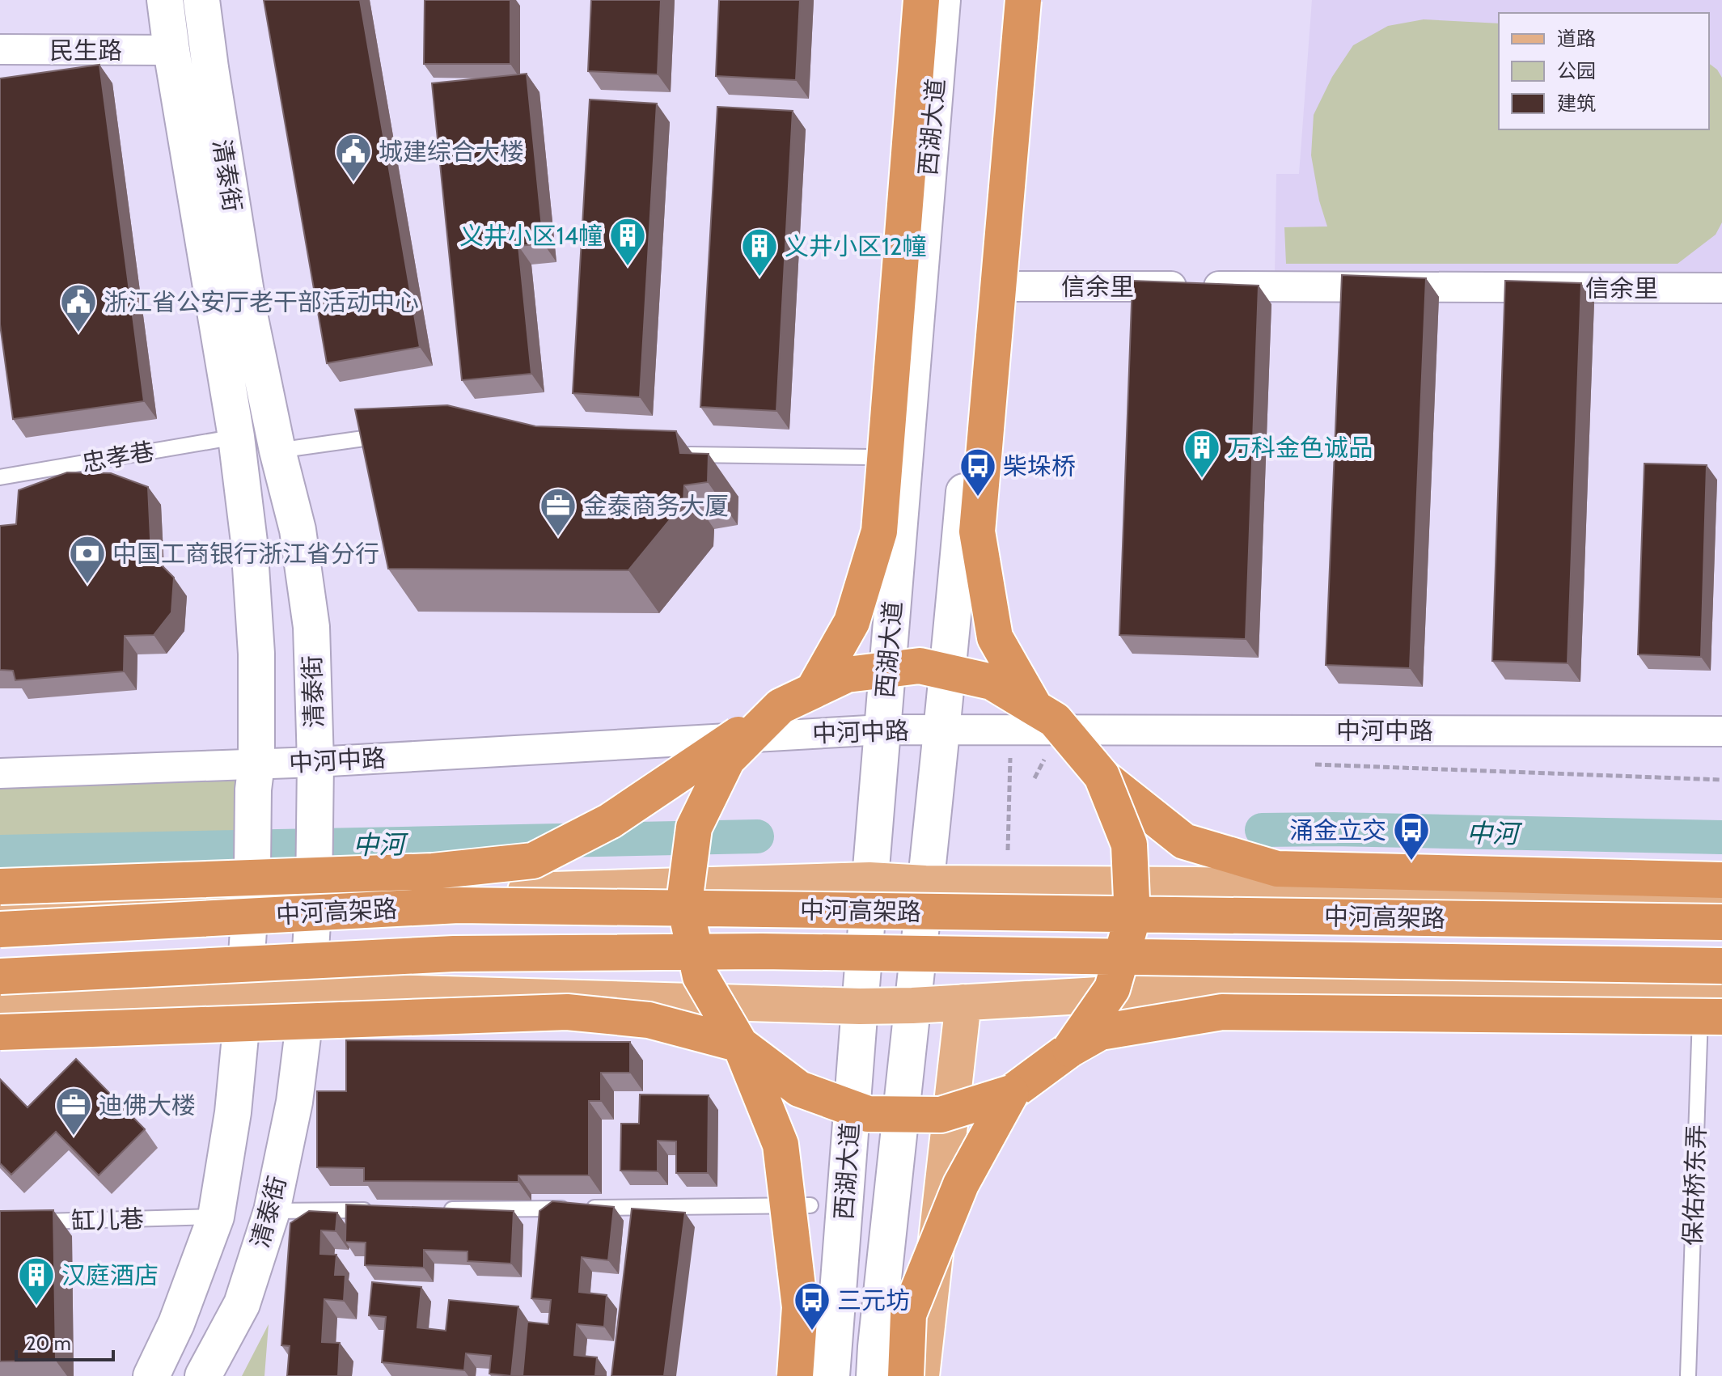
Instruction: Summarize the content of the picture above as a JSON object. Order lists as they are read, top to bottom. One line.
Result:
{"streets":{"highway":["中河高架路"],"main road":["西湖大道","清泰街"],"street":["民生路","信余里","中河中路"],"lane":["忠孝巷","保佑桥东弄","缸儿巷"]},"crossings":[["民生路","清泰街"],["西湖大道","中河中路"],["清泰街","忠孝巷"],["清泰街","中河中路"],["清泰街","缸儿巷"]],"water":["中河"],"places":{"public building":["城建综合大楼","浙江省公安厅老干部活动中心"],"building":["义井小区14幢","义井小区12幢","万科金色诚品","汉庭酒店"],"bus stop":["柴垛桥","涌金立交","三元坊"],"office":["金泰商务大厦","迪佛大楼"],"bank":["中国工商银行浙江省分行"]},"legend":["道路","公园","建筑"],"scale_bar":"20 m"}
